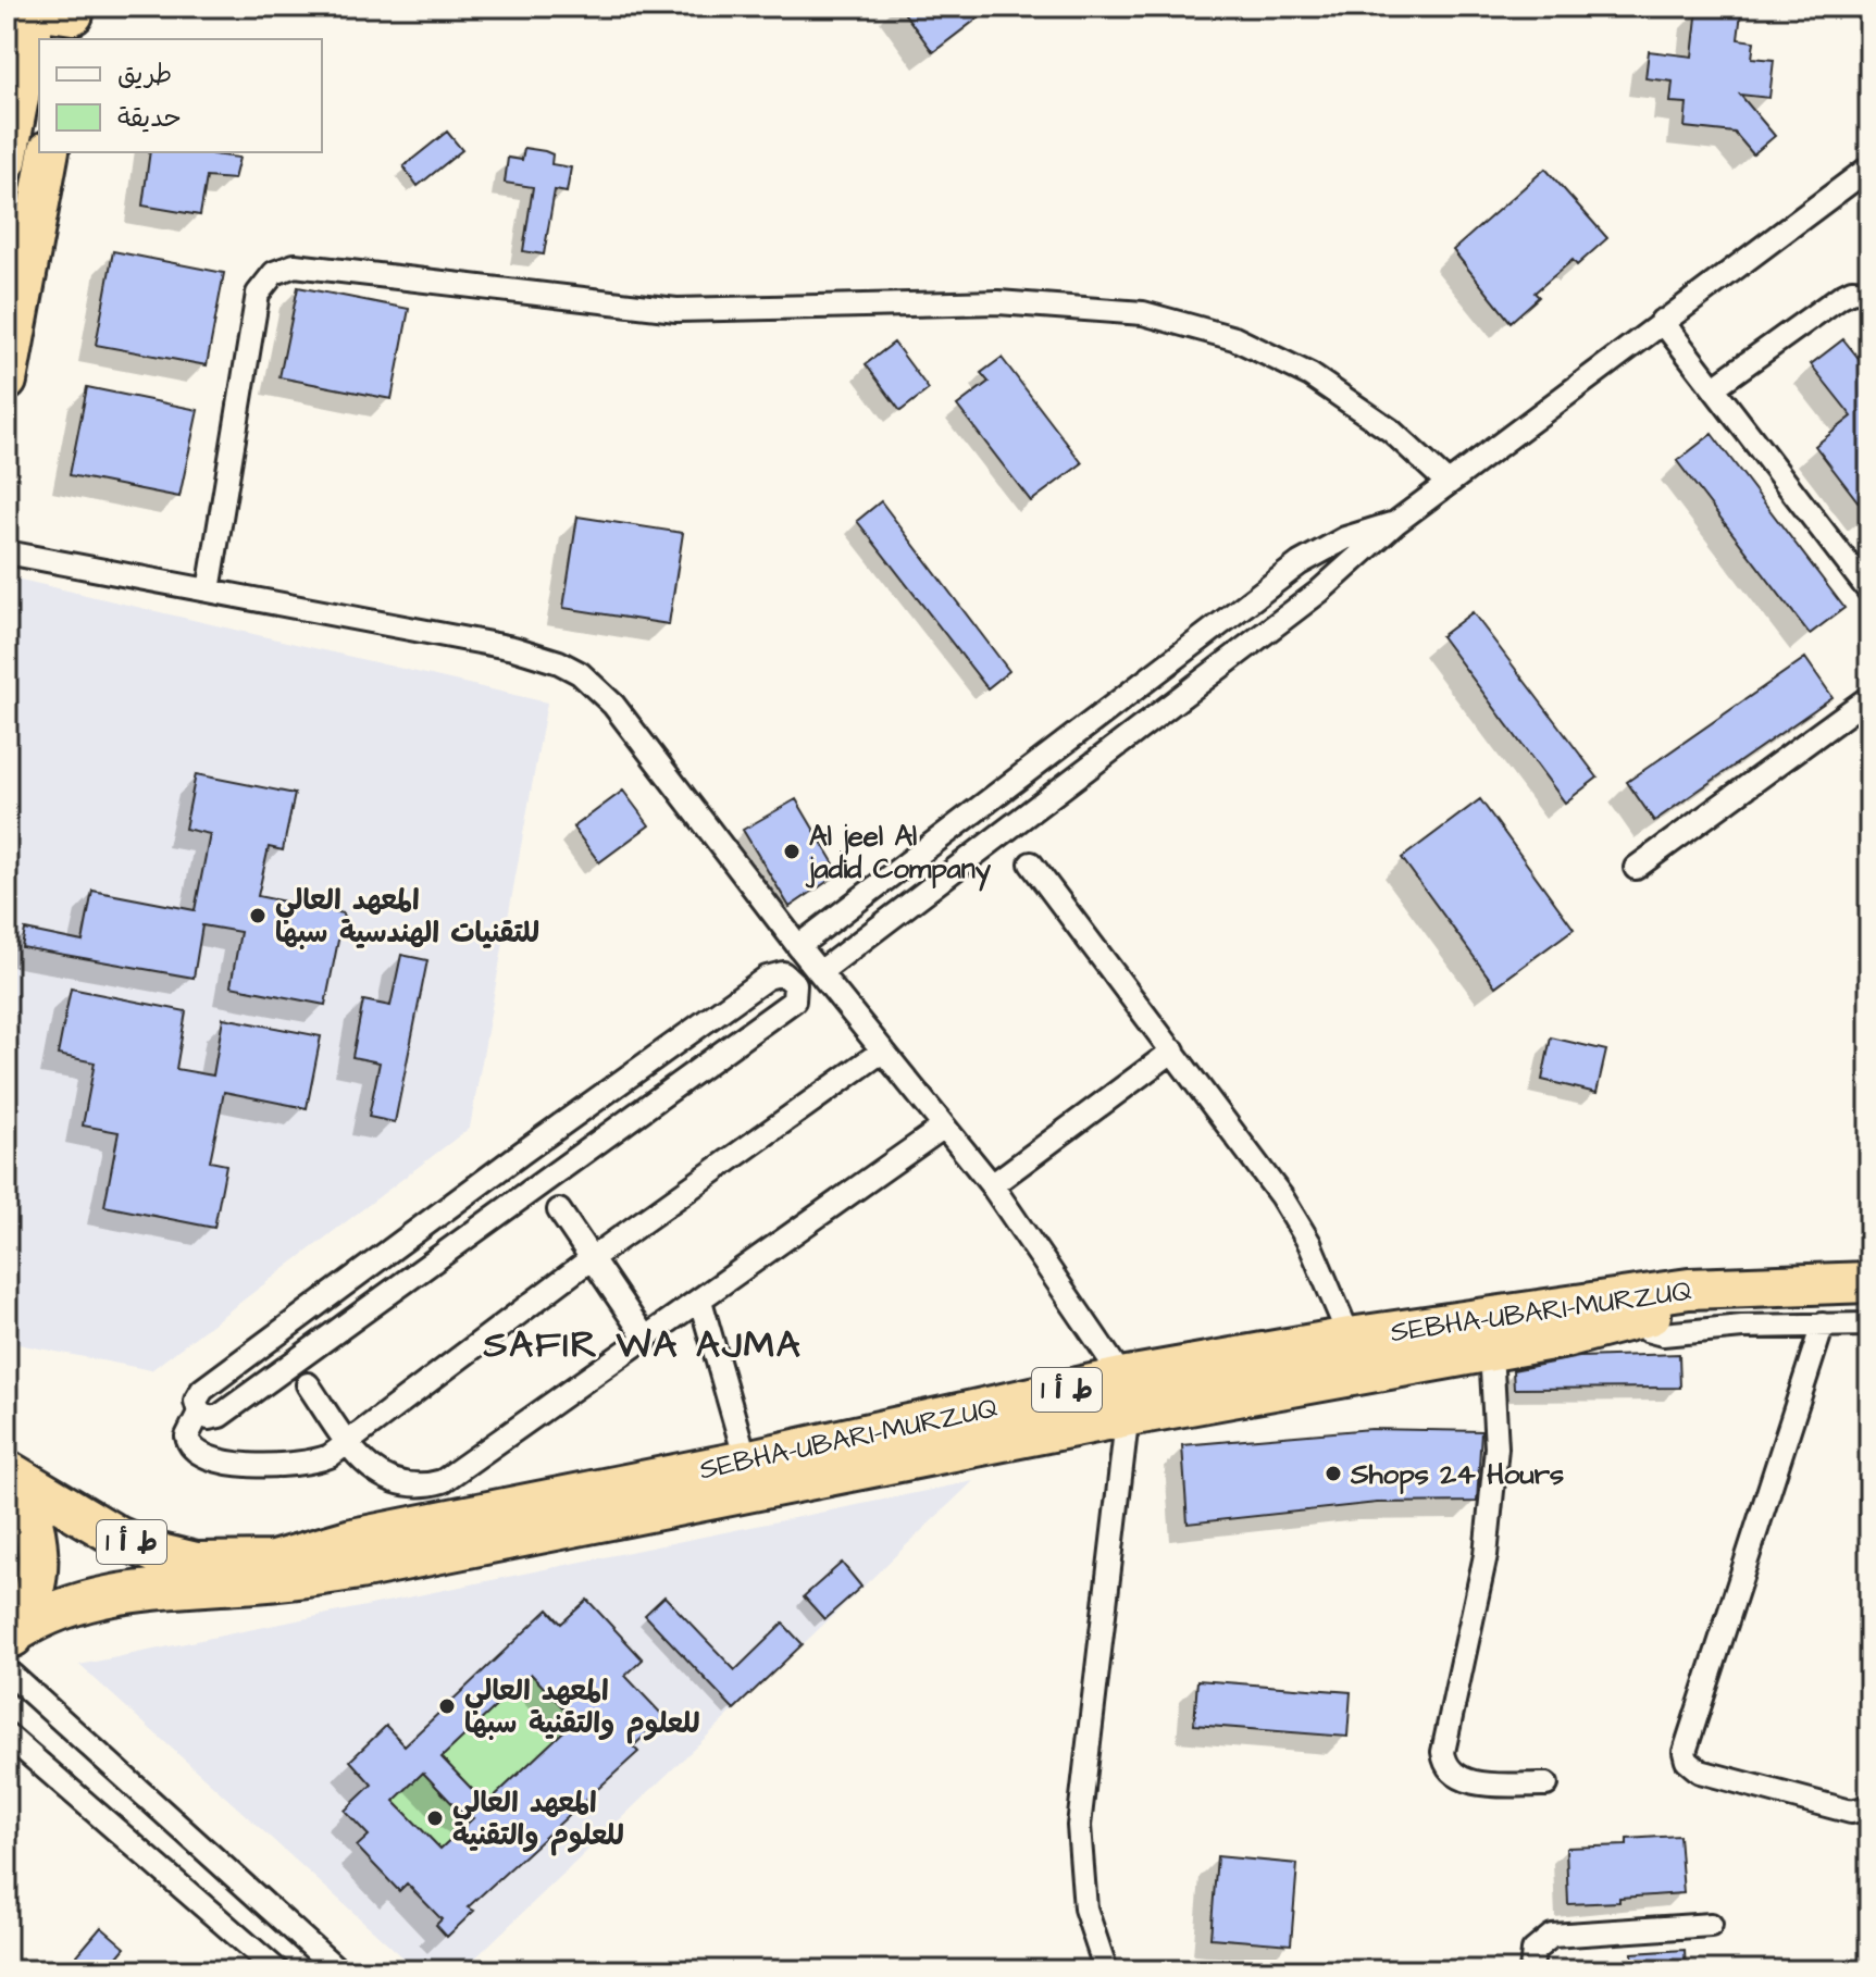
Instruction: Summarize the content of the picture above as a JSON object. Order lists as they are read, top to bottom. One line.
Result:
{"streets":{"highway":["SEBHA-UBARI-MURZUQ","ط أ 1"]},"districts":["SAFIR WA AJMA"],"places":["Al jeel Al jadid Company","المعهد العالي للتقنيات الهندسية سبها","Shops 24 Hours","المعهد العالي للعلوم والتقنية سبها","المعهد العالي للعلوم والتقنية"],"legend":["طريق","حديقة"]}
